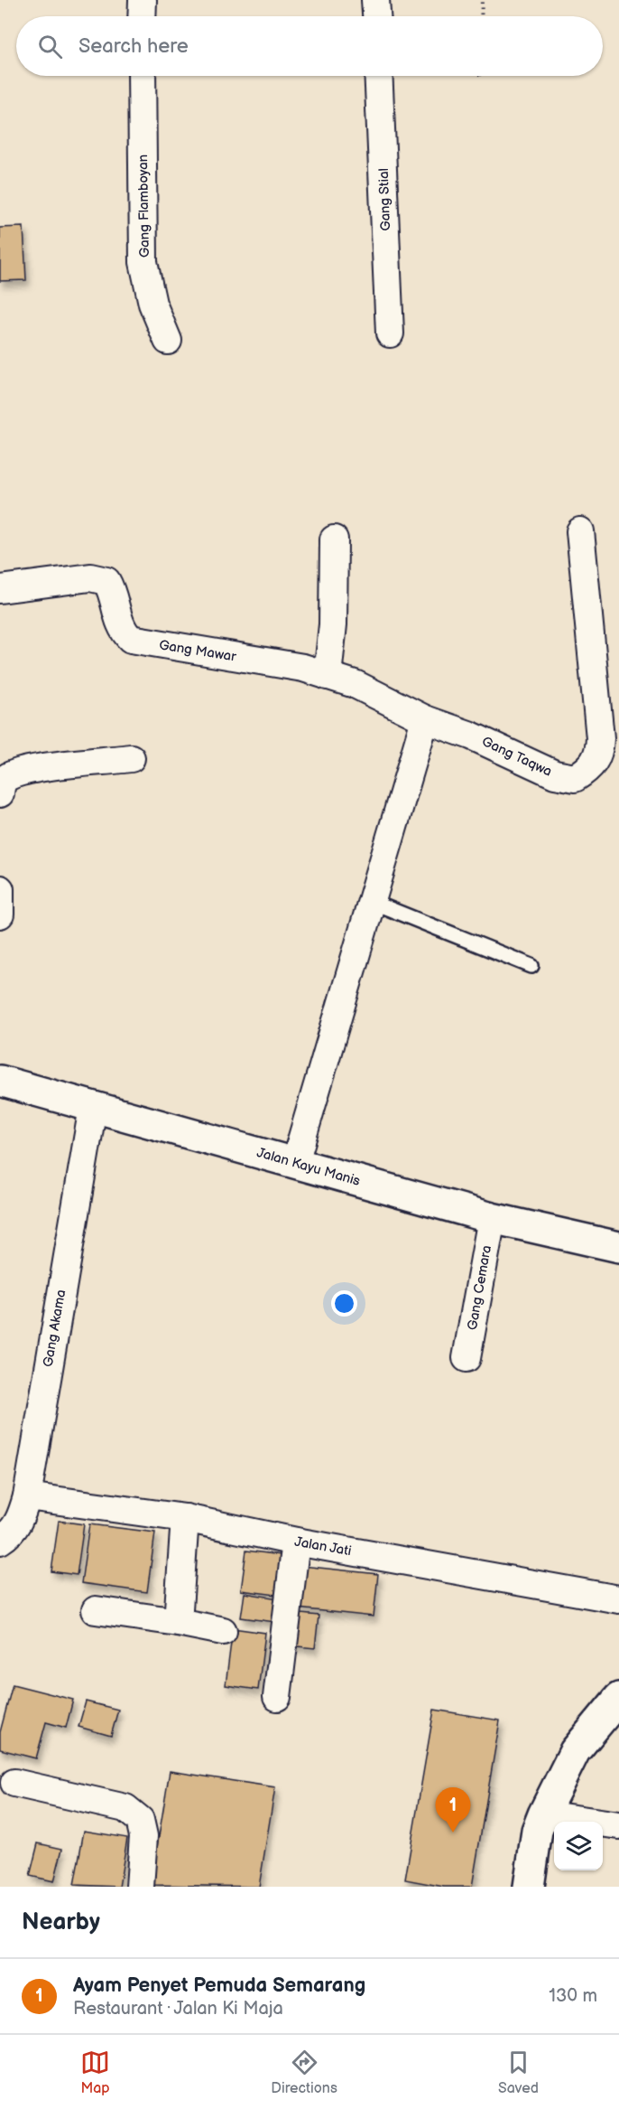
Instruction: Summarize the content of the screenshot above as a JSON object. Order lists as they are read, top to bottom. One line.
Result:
{"streets":{"street":["Gang Stial","Gang Flamboyan","Gang Mawar","Gang Taqwa","Jalan Kayu Manis","Gang Cemara","Gang Akama","Jalan Jati"]},"crossings":[["Gang Mawar","Gang Taqwa"],["Jalan Kayu Manis","Gang Cemara"],["Jalan Kayu Manis","Gang Akama"],["Gang Akama","Jalan Jati"]],"page":{"search":"Search here","pins":"1","heading":"Nearby","list":[{"mark":"1","name":"Ayam Penyet Pemuda Semarang","note":"Restaurant · Jalan Ki Maja","value":"130 m"}],"nav":["Map","Directions","Saved"]}}
